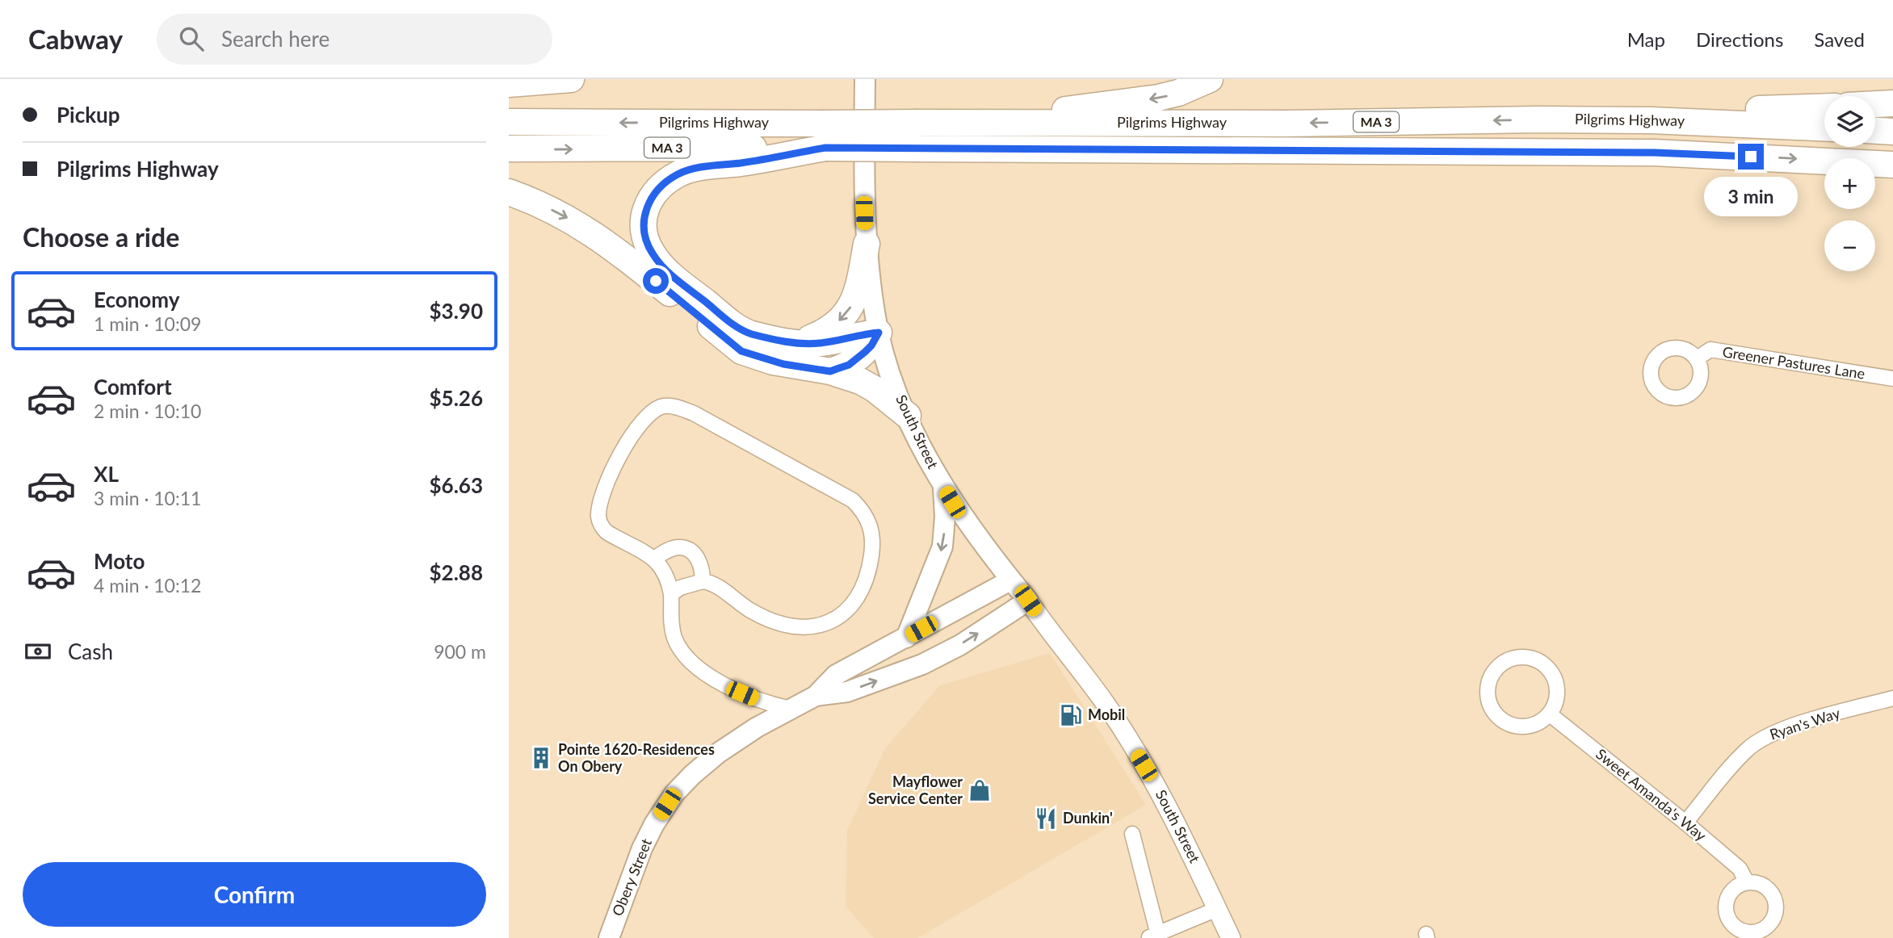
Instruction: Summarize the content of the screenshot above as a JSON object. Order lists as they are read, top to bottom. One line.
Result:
{"streets":{"highway":["Pilgrims Highway","MA 3"],"main road":["South Street","Obery Street"],"street":["Greener Pastures Lane","Ryan's Way","Sweet Amanda's Way"]},"crossings":[["South Street","Obery Street"],["Ryan's Way","Sweet Amanda's Way"]],"places":{"fuel station":["Mobil"],"building":["Pointe 1620-Residences On Obery"],"shop":["Mayflower Service Center"],"restaurant":["Dunkin'"]},"page":{"header":"Cabway","search":"Search here","nav":["Map","Directions","Saved"],"banner":["Pickup","Pilgrims Highway"],"map_buttons":["+","−"],"bubble":"3 min","heading":"Choose a ride","list":[{"name":"Economy","note":"1 min · 10:09","value":"$3.90"},{"name":"Comfort","note":"2 min · 10:10","value":"$5.26"},{"name":"XL","note":"3 min · 10:11","value":"$6.63"},{"name":"Moto","note":"4 min · 10:12","value":"$2.88"}],"pay":["Cash","900 m"],"buttons":"Confirm"}}
